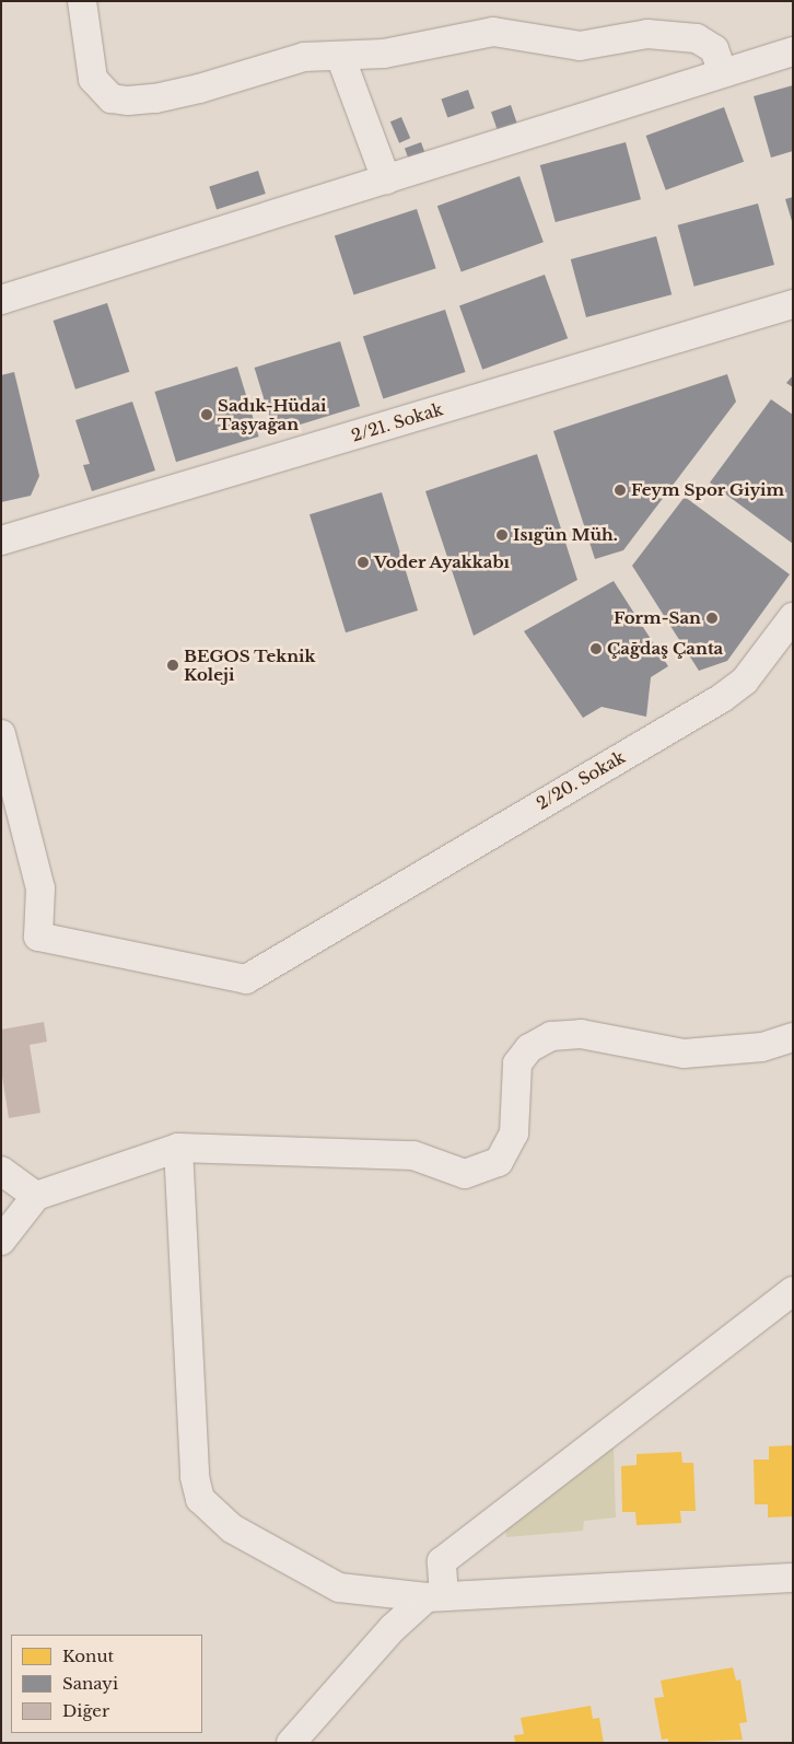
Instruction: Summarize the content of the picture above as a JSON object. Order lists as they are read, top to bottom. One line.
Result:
{"streets":{"street":["2/21. Sokak","2/20. Sokak"]},"places":["Sadık-Hüdai Taşyağan","Feym Spor Giyim","Isıgün Müh.","Voder Ayakkabı","Form-San","Çağdaş Çanta","BEGOS Teknik Koleji"],"legend":["Konut","Sanayi","Diğer"]}
